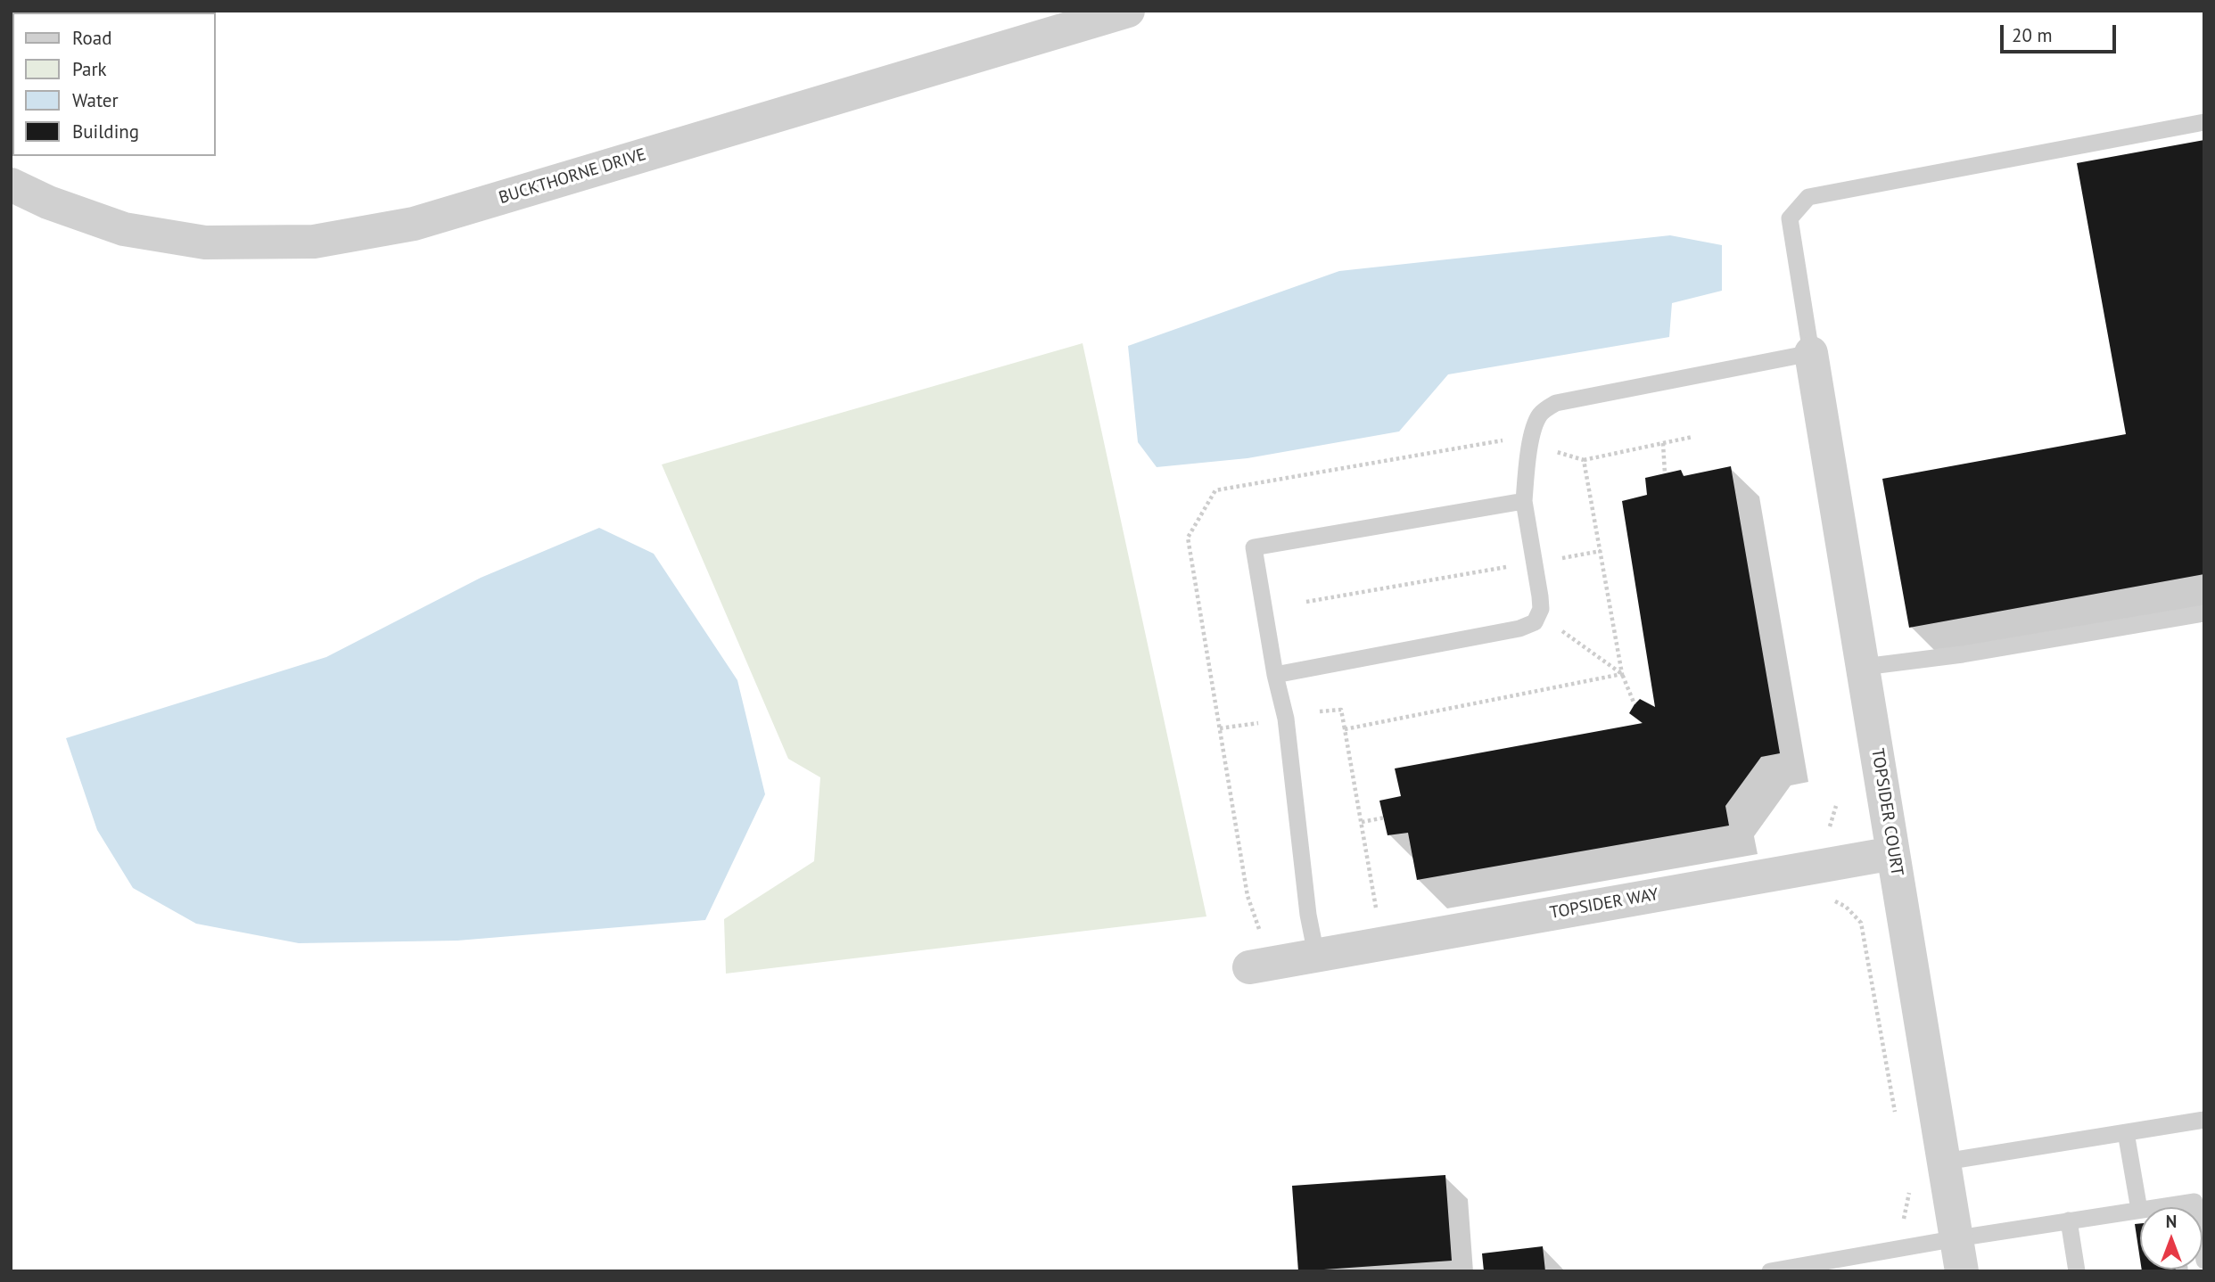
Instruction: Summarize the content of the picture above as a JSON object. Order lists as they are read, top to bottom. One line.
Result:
{"streets":{"street":["BUCKTHORNE DRIVE","TOPSIDER COURT","TOPSIDER WAY"]},"crossings":[["TOPSIDER COURT","TOPSIDER WAY"]],"legend":["Road","Park","Water","Building"],"scale_bar":"20 m","north":"top"}
